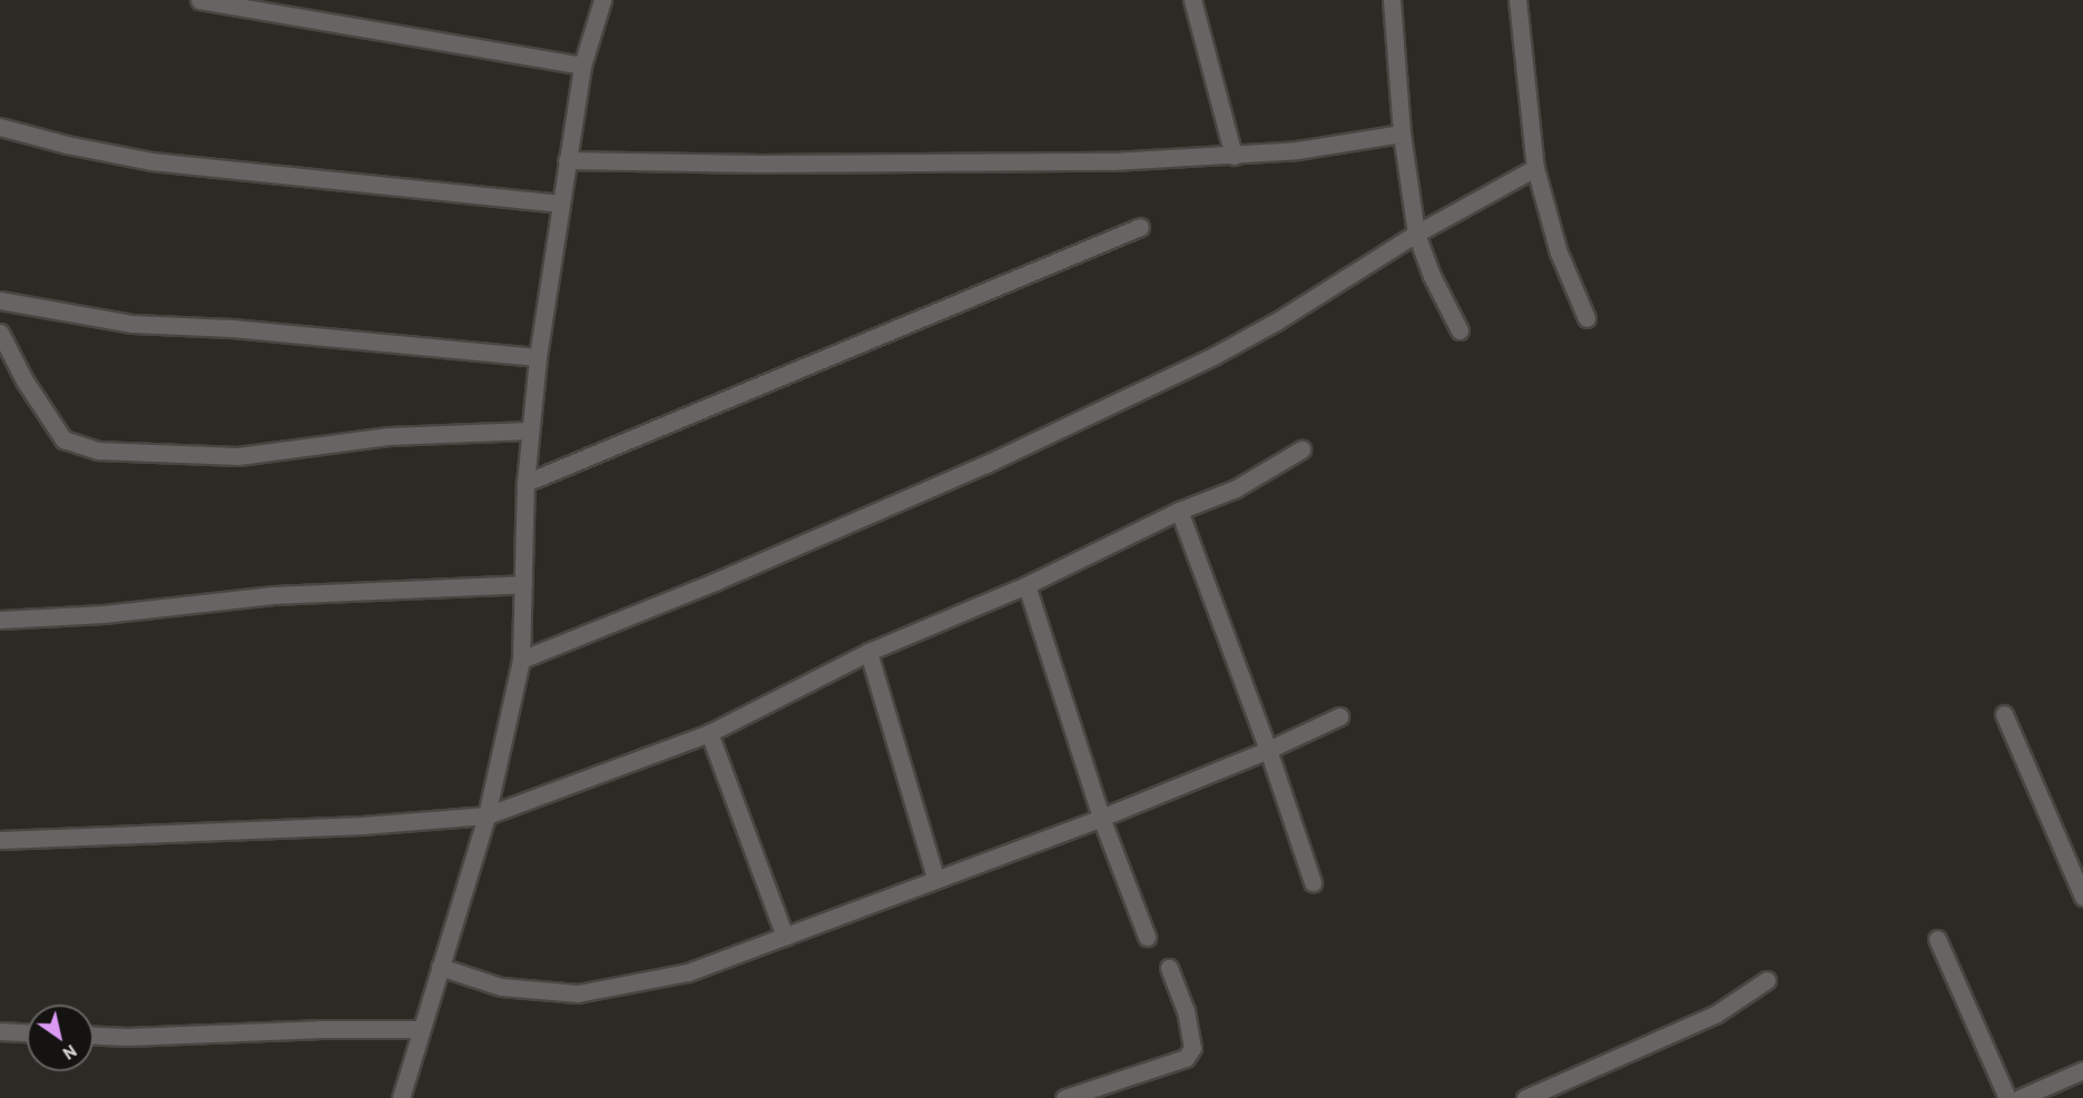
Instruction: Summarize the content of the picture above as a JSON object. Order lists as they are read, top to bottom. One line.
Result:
{"north":"bottom right"}
